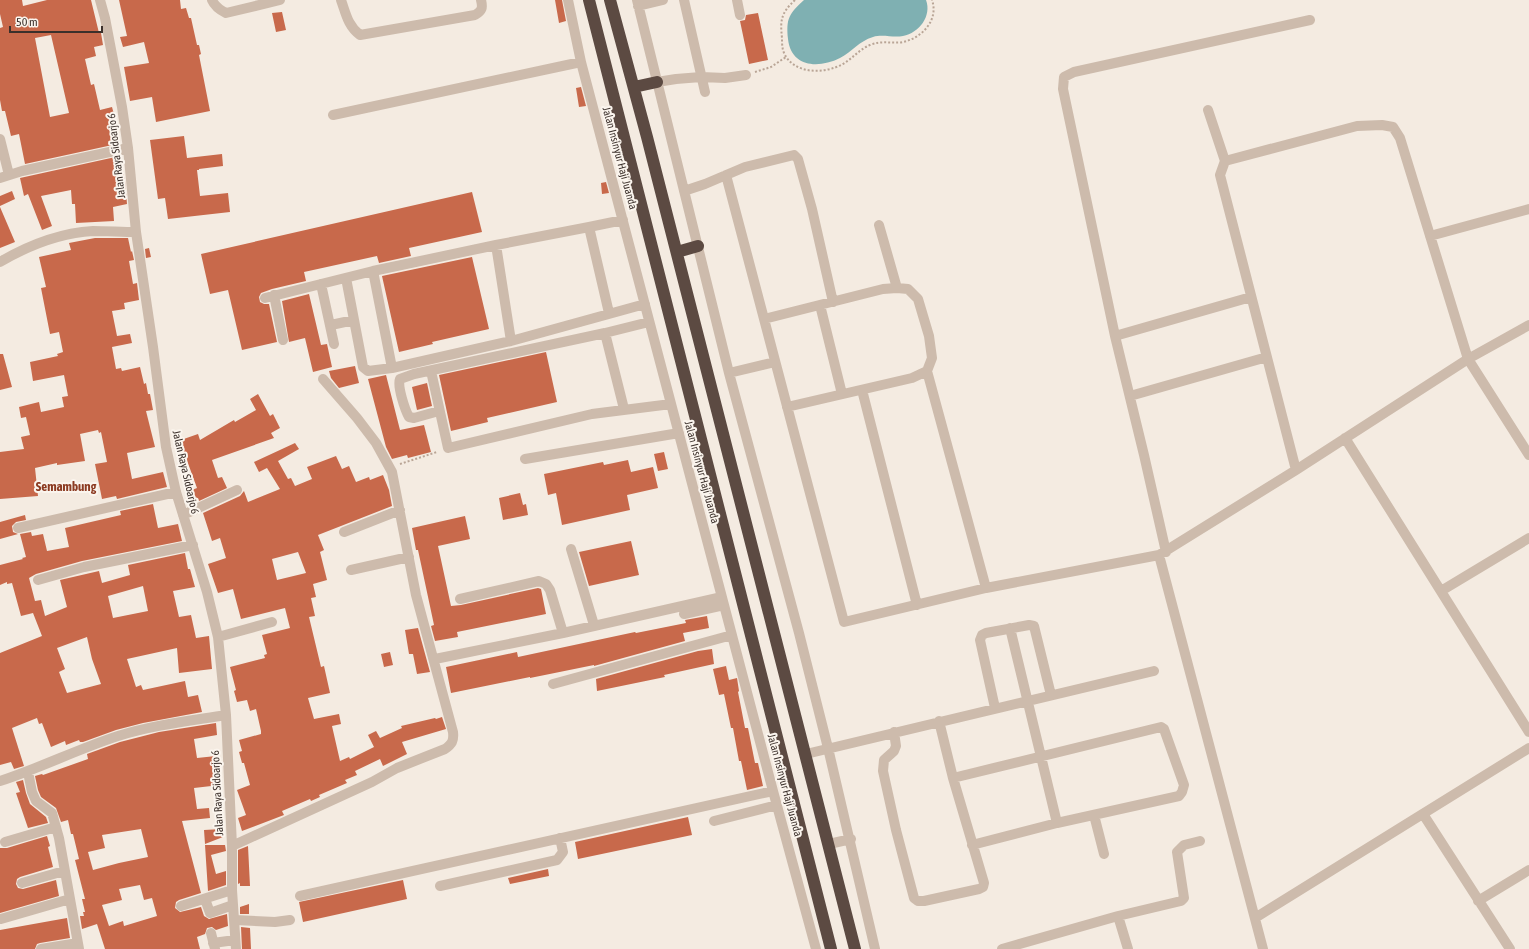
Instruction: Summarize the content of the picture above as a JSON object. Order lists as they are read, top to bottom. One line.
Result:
{"streets":{"highway":["Jalan Insinyur Haji Juanda"],"street":["Jalan Raya Sidoarjo 6"]},"districts":["Semambung"],"scale_bar":"50 m"}
